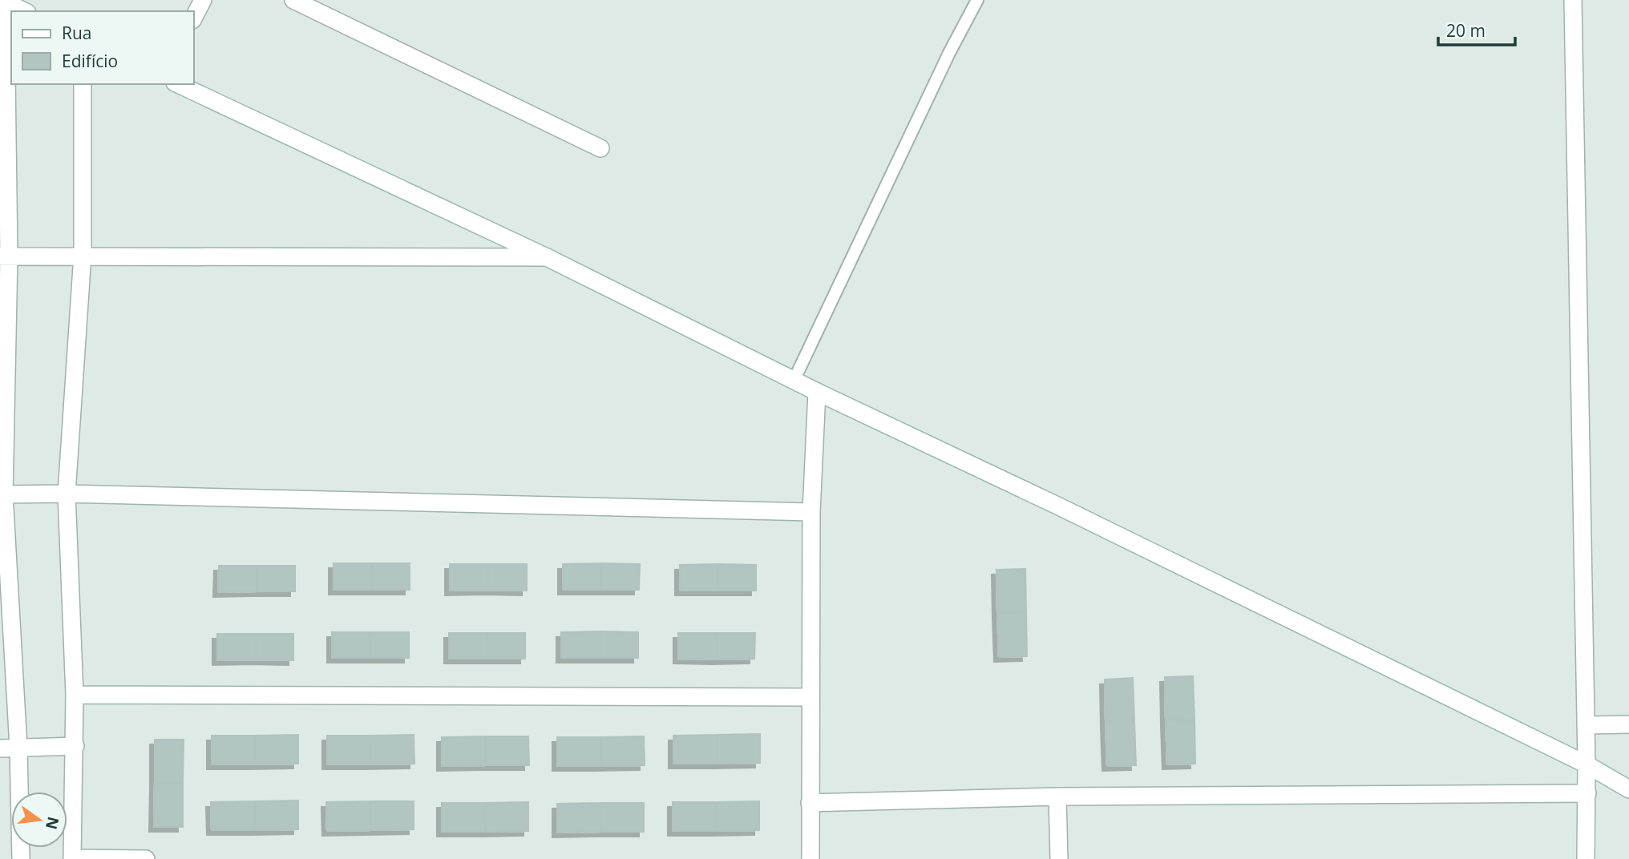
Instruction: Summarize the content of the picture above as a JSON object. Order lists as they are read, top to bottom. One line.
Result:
{"legend":["Rua","Edifício"],"scale_bar":"20 m","north":"right"}
